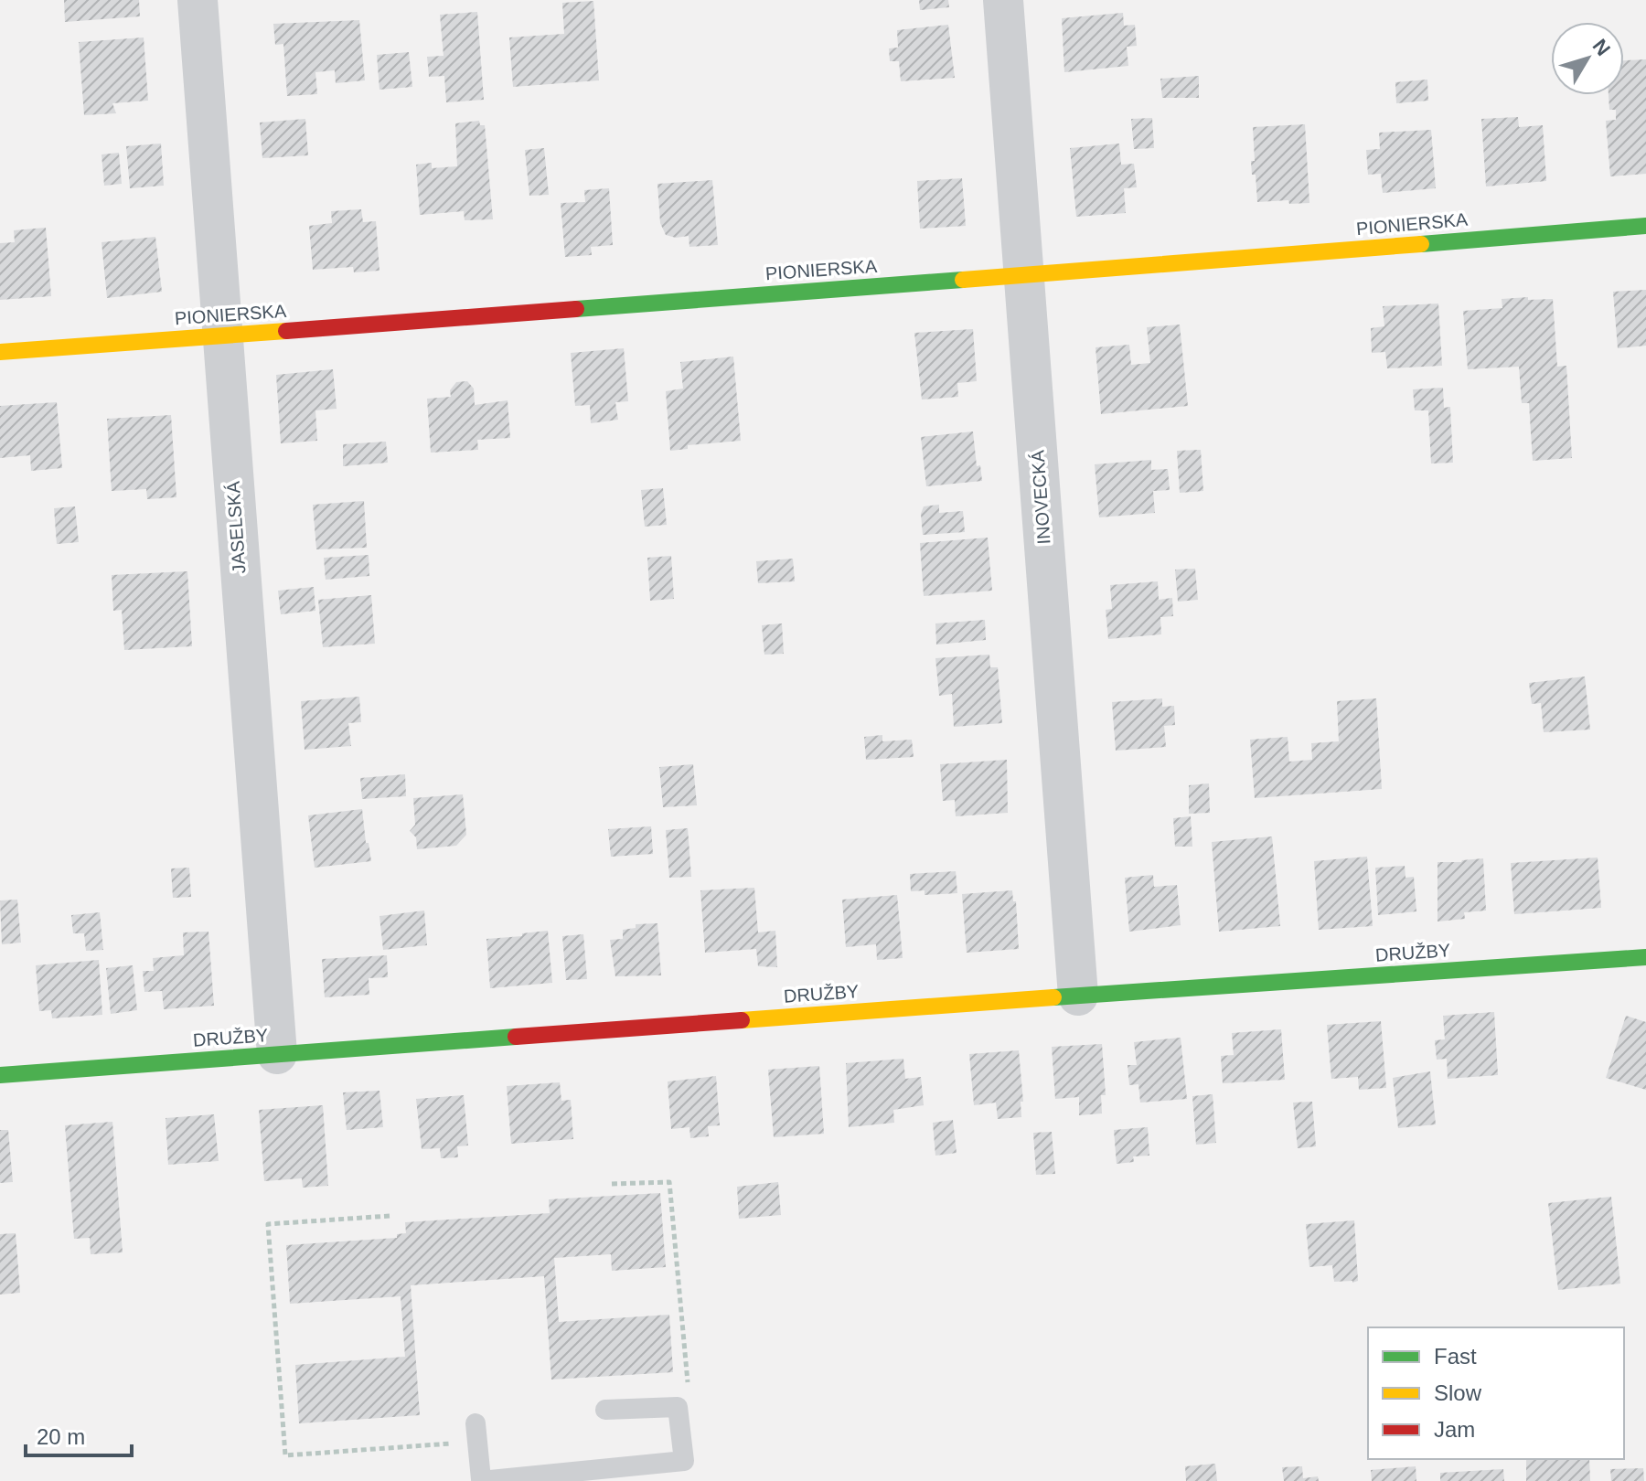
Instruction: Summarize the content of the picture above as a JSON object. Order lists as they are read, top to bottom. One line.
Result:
{"streets":{"street":["PIONIERSKA","INOVECKÁ","JASELSKÁ","DRUŽBY"]},"crossings":[["PIONIERSKA","INOVECKÁ"],["PIONIERSKA","JASELSKÁ"],["INOVECKÁ","DRUŽBY"],["JASELSKÁ","DRUŽBY"]],"legend":["Fast","Slow","Jam"],"scale_bar":"20 m","north":"top right"}
